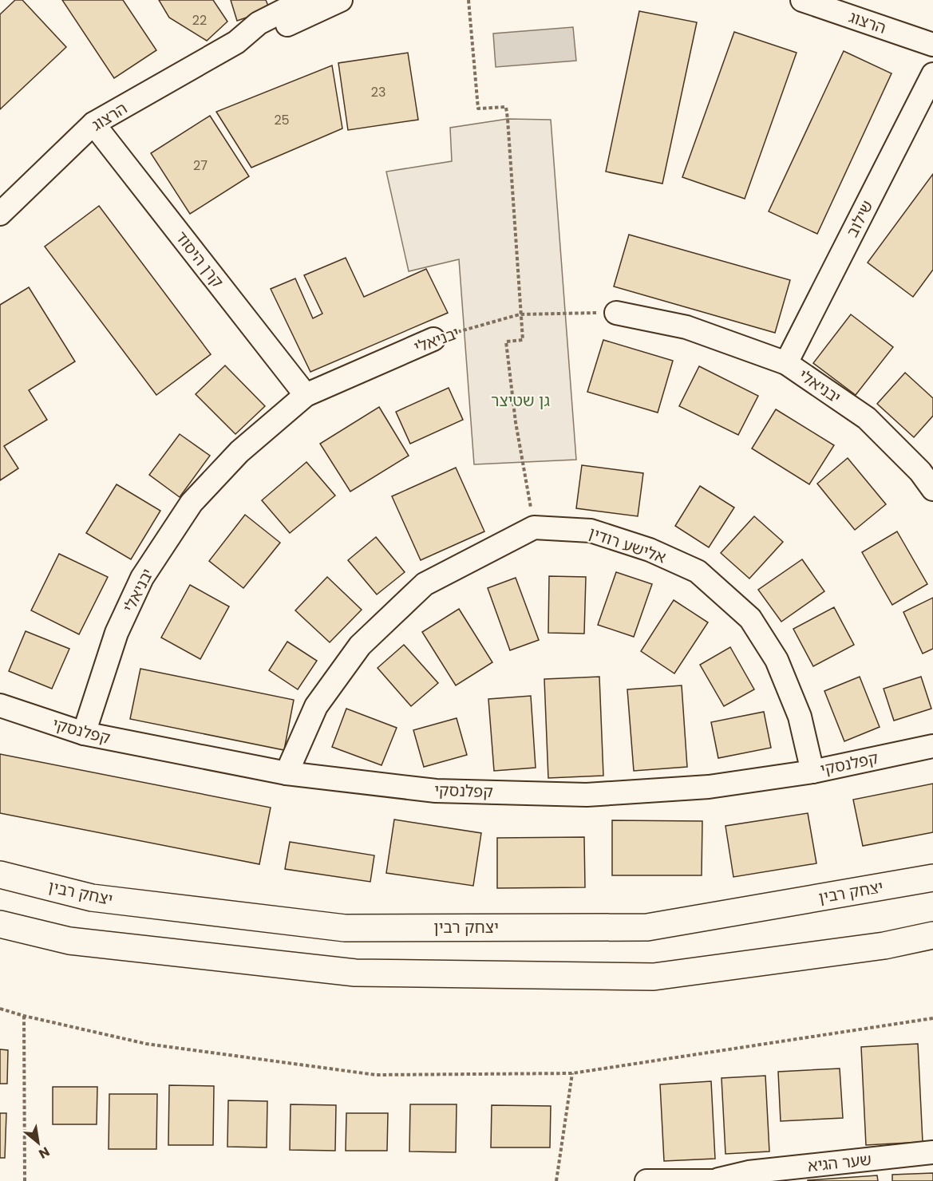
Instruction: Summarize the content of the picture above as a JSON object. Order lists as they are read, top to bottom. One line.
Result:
{"streets":{"main road":["יצחק רבין"],"street":["הרצוג","שילוב","קרן היסוד","יבניאלי","אלישע רודין","קפלנסקי","שער הגיא"]},"crossings":[["הרצוג","קרן היסוד"],["שילוב","יבניאלי"],["קרן היסוד","יבניאלי"],["יבניאלי","קפלנסקי"],["אלישע רודין","קפלנסקי"]],"parks":["גן שטיצר"],"house_numbers":["22","23","25","27"],"north":"bottom right"}
